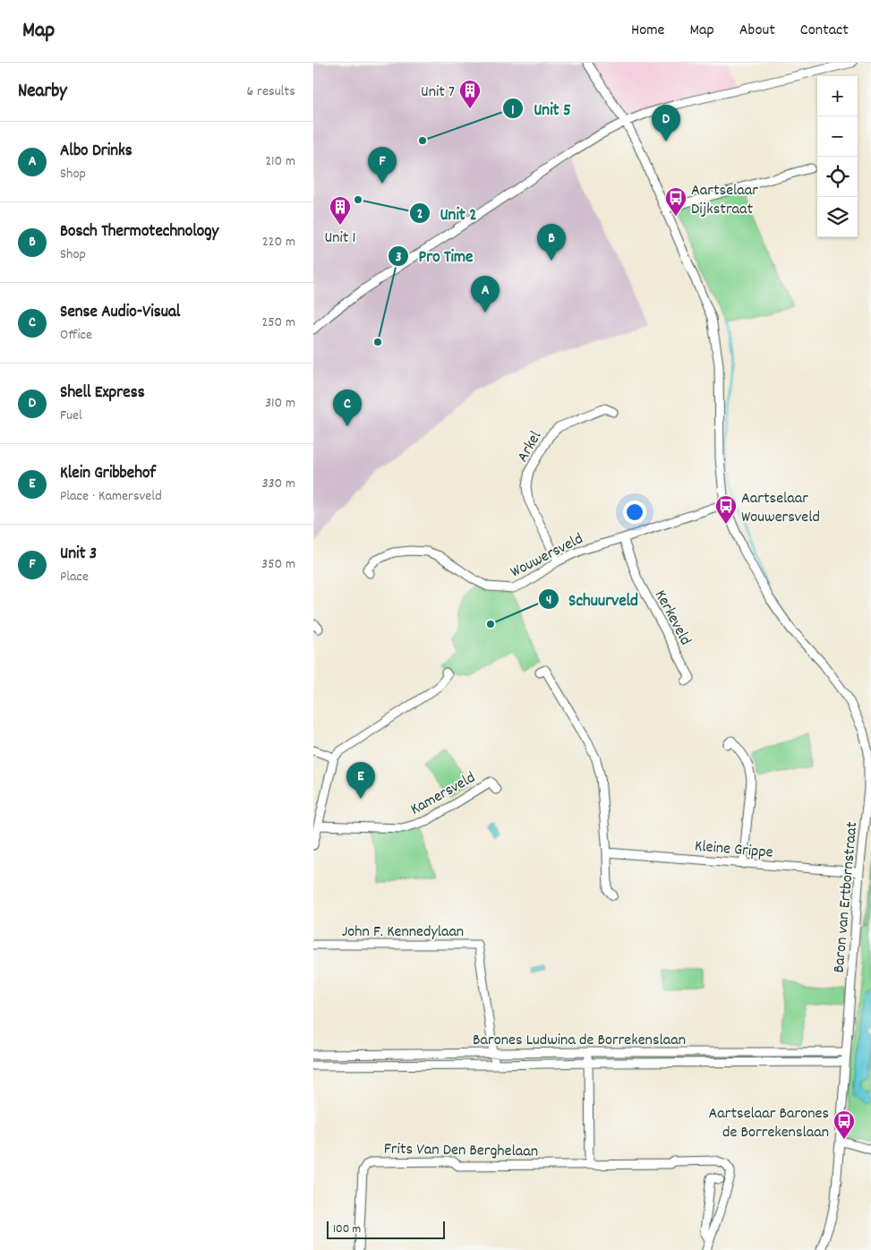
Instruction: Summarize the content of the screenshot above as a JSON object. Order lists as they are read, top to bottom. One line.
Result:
{"streets":{"street":["Arkel","Wouwersveld","Kerkeveld","Kamersveld","Kleine Grippe","Baron van Ertbornstraat","John F. Kennedylaan","Barones Ludwina de Borrekenslaan","Frits Van Den Berghelaan"]},"crossings":[["Arkel","Wouwersveld"],["Wouwersveld","Kerkeveld"],["Wouwersveld","Baron van Ertbornstraat"],["Kleine Grippe","Baron van Ertbornstraat"],["Baron van Ertbornstraat","Barones Ludwina de Borrekenslaan"],["John F. Kennedylaan","Barones Ludwina de Borrekenslaan"]],"places":{"building":["Unit 7","Unit 1"],"other":["Unit 5","Unit 2","Pro Time","Schuurveld"],"bus stop":["Aartselaar Dijkstraat","Aartselaar Wouwersveld","Aartselaar Barones de Borrekenslaan"]},"scale_bar":"100 m","page":{"header":"Map","nav":["Home","Map","About","Contact"],"heading":["Nearby","6 results"],"map_buttons":["+","−"],"pins":["D","F","B","A","C","E"],"list":[{"mark":"A","name":"Albo Drinks","note":"Shop","value":"210 m"},{"mark":"B","name":"Bosch Thermotechnology","note":"Shop","value":"220 m"},{"mark":"C","name":"Sense Audio-Visual","note":"Office","value":"250 m"},{"mark":"D","name":"Shell Express","note":"Fuel","value":"310 m"},{"mark":"E","name":"Klein Gribbehof","note":"Place · Kamersveld","value":"330 m"},{"mark":"F","name":"Unit 3","note":"Place","value":"350 m"}],"scale":"100 m"}}
